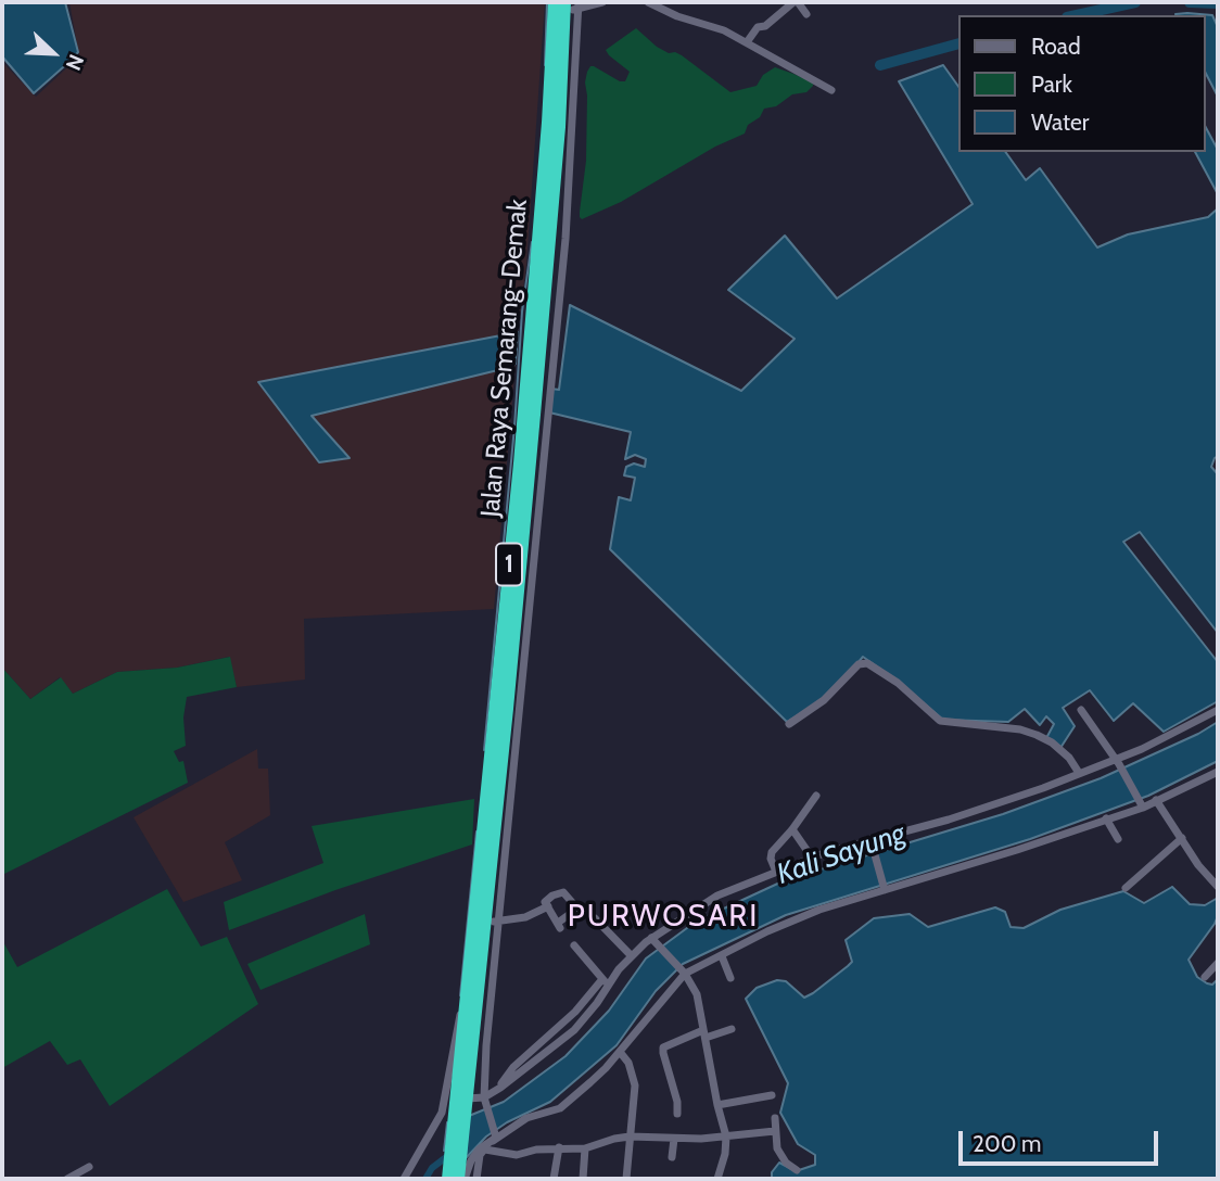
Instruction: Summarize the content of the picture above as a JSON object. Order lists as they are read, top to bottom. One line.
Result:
{"streets":{"highway":["Jalan Raya Semarang-Demak","1"]},"crossings":[["Jalan Raya Semarang-Demak","1"]],"districts":["PURWOSARI"],"water":["Kali Sayung"],"legend":["Road","Park","Water"],"scale_bar":"200 m","north":"bottom right"}
